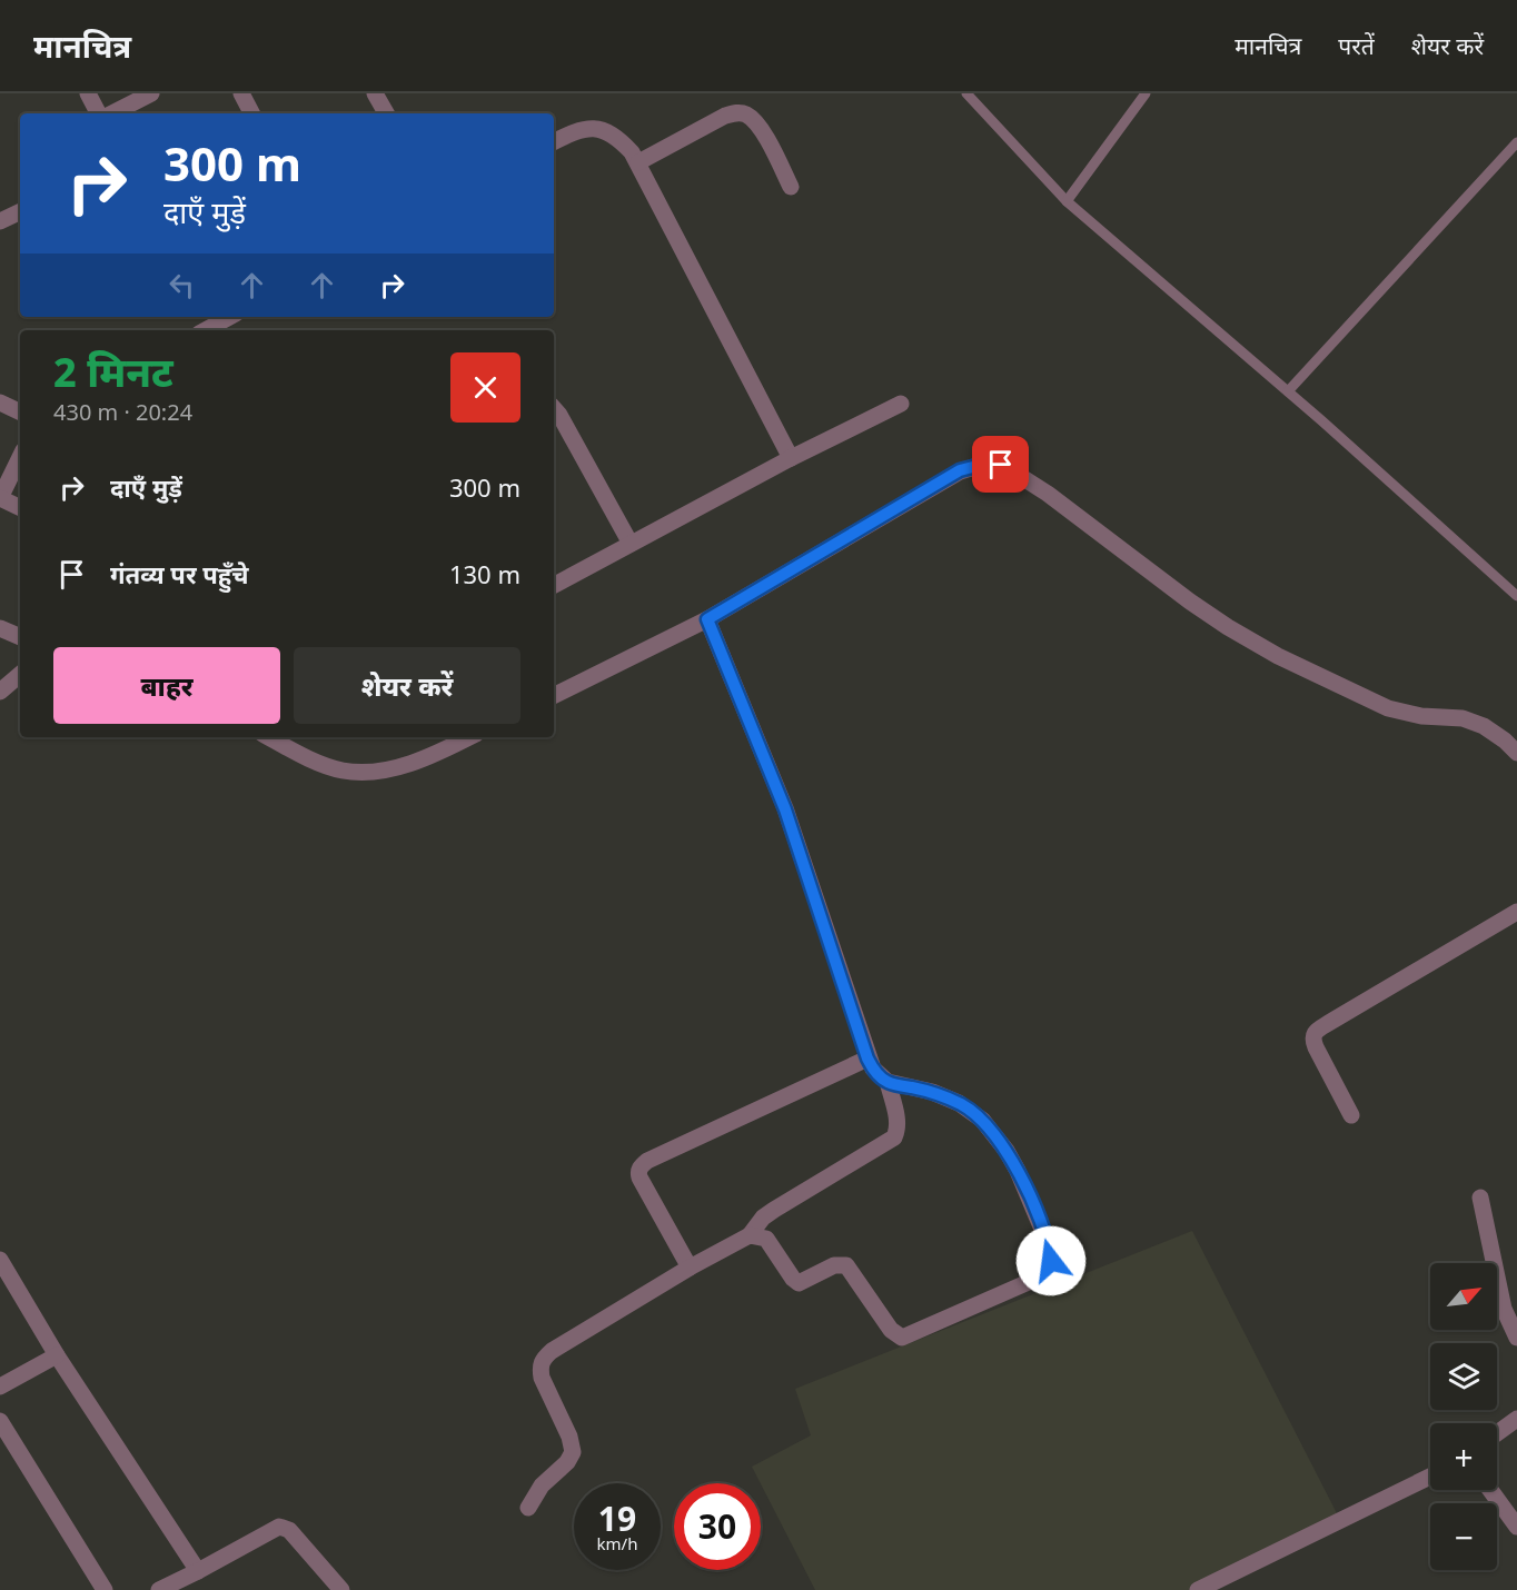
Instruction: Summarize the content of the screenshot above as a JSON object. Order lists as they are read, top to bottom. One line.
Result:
{"north":"top right","page":{"header":"मानचित्र","nav":["मानचित्र","परतें","शेयर करें"],"turn":["300 m","दाएँ मुड़ें"],"heading":["2 मिनट","430 m · 20:24"],"list":[{"name":"दाएँ मुड़ें","value":"300 m"},{"name":"गंतव्य पर पहुँचे","value":"130 m"}],"buttons":["बाहर","शेयर करें"],"map_buttons":["+","−"],"speed":"19 km/h","limit":"30"}}
